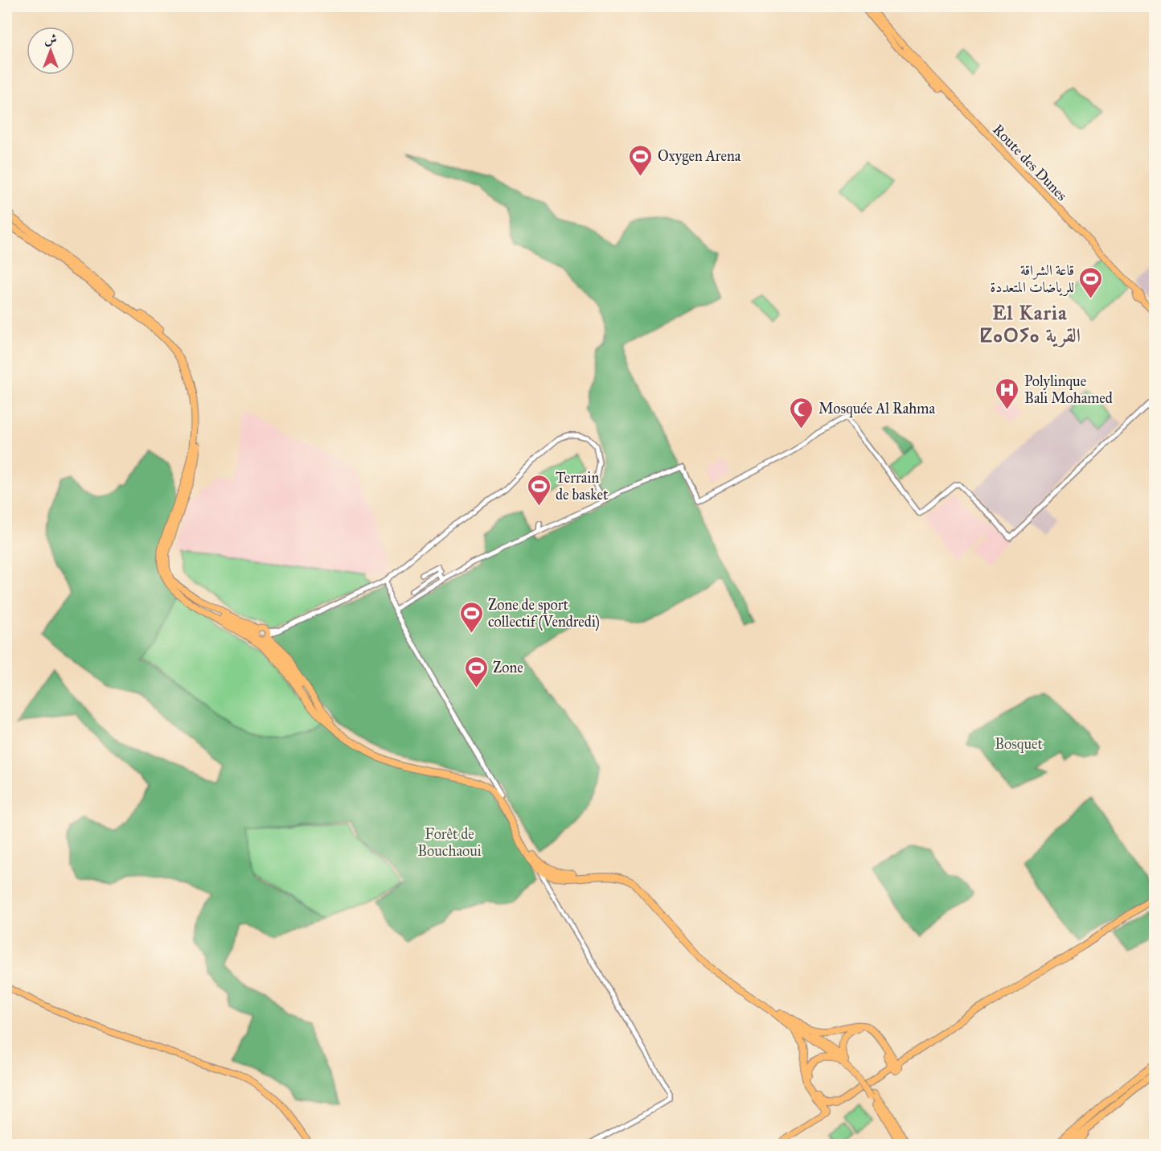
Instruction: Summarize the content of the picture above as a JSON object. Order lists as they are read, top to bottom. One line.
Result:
{"streets":{"main road":["Route des Dunes"]},"districts":["El Karia ⵇⴰⵔⵢⴰ القرية"],"parks":["Bosquet","Forêt de Bouchaoui"],"places":{"sports":["Oxygen Arena","قاعة الشراقة للرياضات المتعددة","Terrain de basket","Zone de sport collectif (Vendredi)","Zone"],"hospital":["Polylinque Bali Mohamed"],"mosque":["Mosquée Al Rahma"]},"north":"top"}
